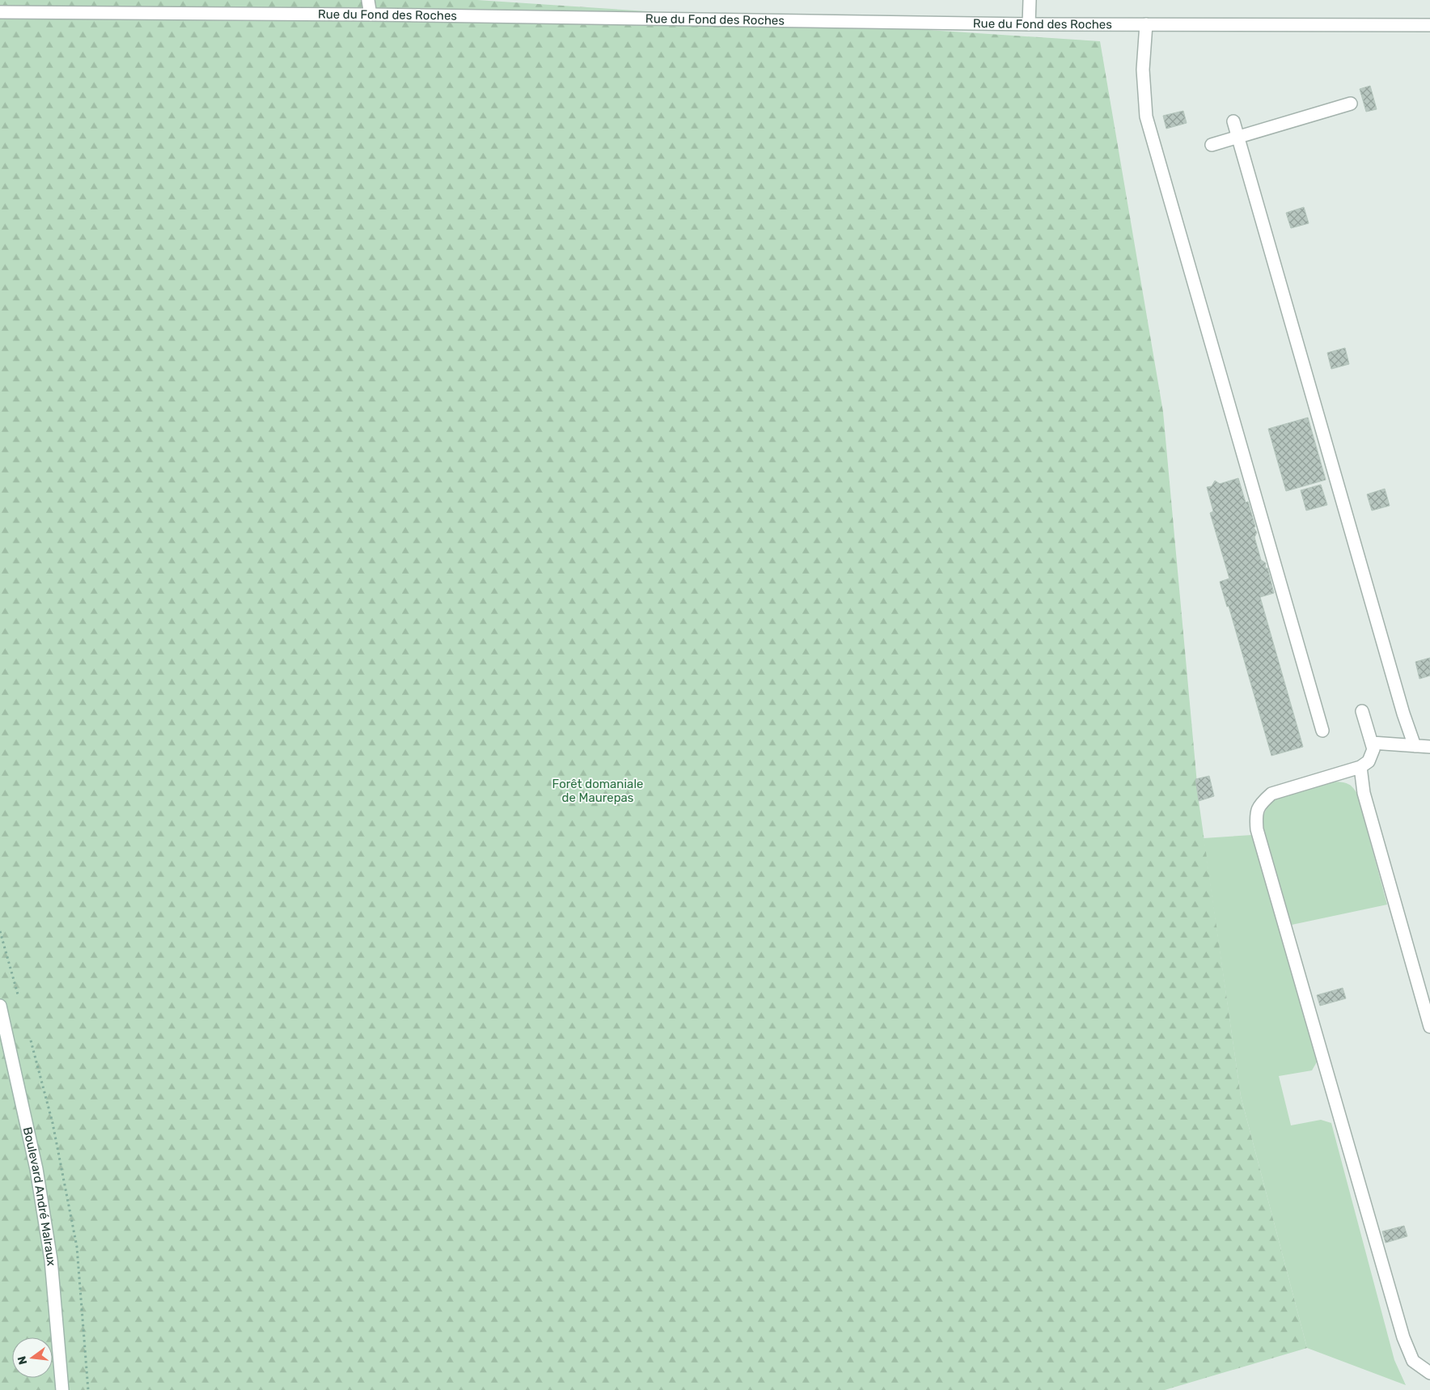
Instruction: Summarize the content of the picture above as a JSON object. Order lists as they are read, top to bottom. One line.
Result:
{"streets":{"street":["Rue du Fond des Roches","Boulevard André Malraux"]},"parks":["Forêt domaniale de Maurepas"],"north":"left"}
